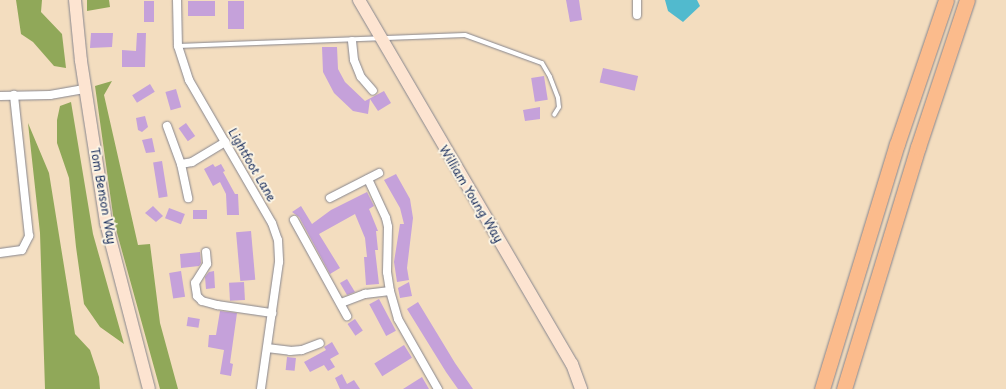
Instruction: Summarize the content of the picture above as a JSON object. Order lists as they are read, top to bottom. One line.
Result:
{"streets":{"main road":["William Young Way","Tom Benson Way"],"street":["Lightfoot Lane"]}}
